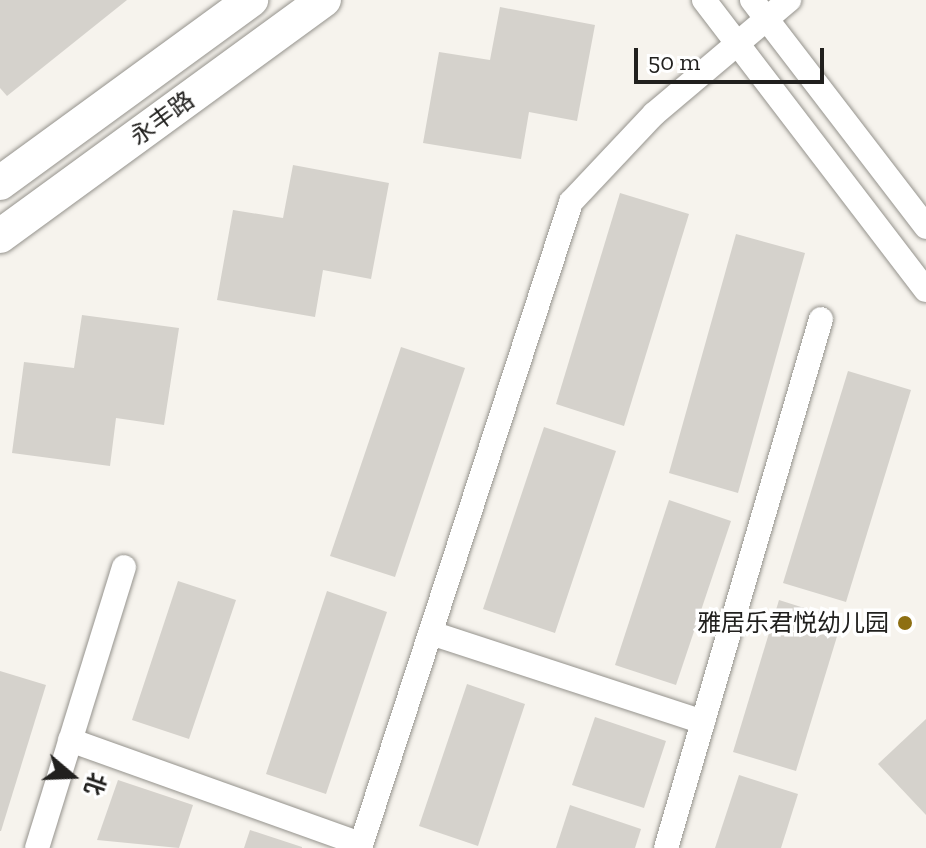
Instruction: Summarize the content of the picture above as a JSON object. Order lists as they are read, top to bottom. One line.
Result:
{"streets":{"street":["永丰路"]},"places":["雅居乐君悦幼儿园"],"scale_bar":"50 m","north":"right"}
